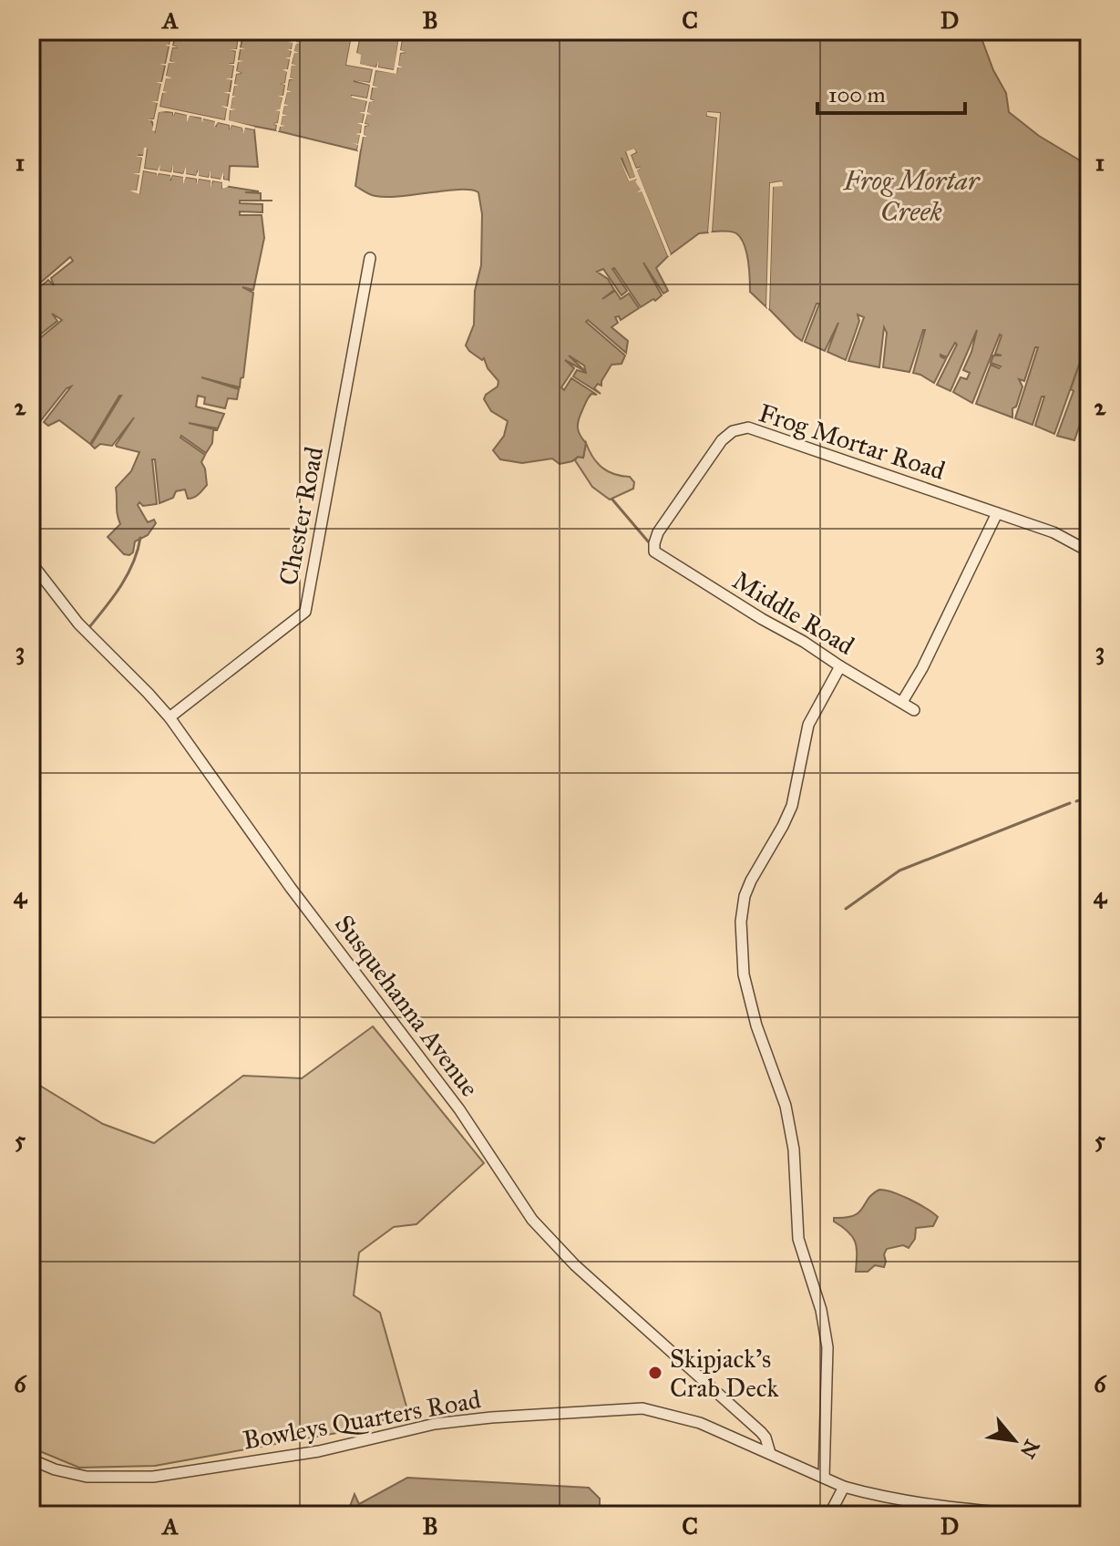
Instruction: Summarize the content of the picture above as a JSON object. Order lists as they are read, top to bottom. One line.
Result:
{"streets":{"street":["Frog Mortar Road","Chester Road","Middle Road","Susquehanna Avenue","Bowleys Quarters Road"]},"crossings":[["Frog Mortar Road","Middle Road"],["Chester Road","Susquehanna Avenue"],["Susquehanna Avenue","Bowleys Quarters Road"]],"water":["Frog Mortar Creek"],"places":["Skipjack's Crab Deck"],"scale_bar":"100 m","north":"bottom right","grid":{"columns":["A","B","C","D"],"rows":["1","2","3","4","5","6"]}}
